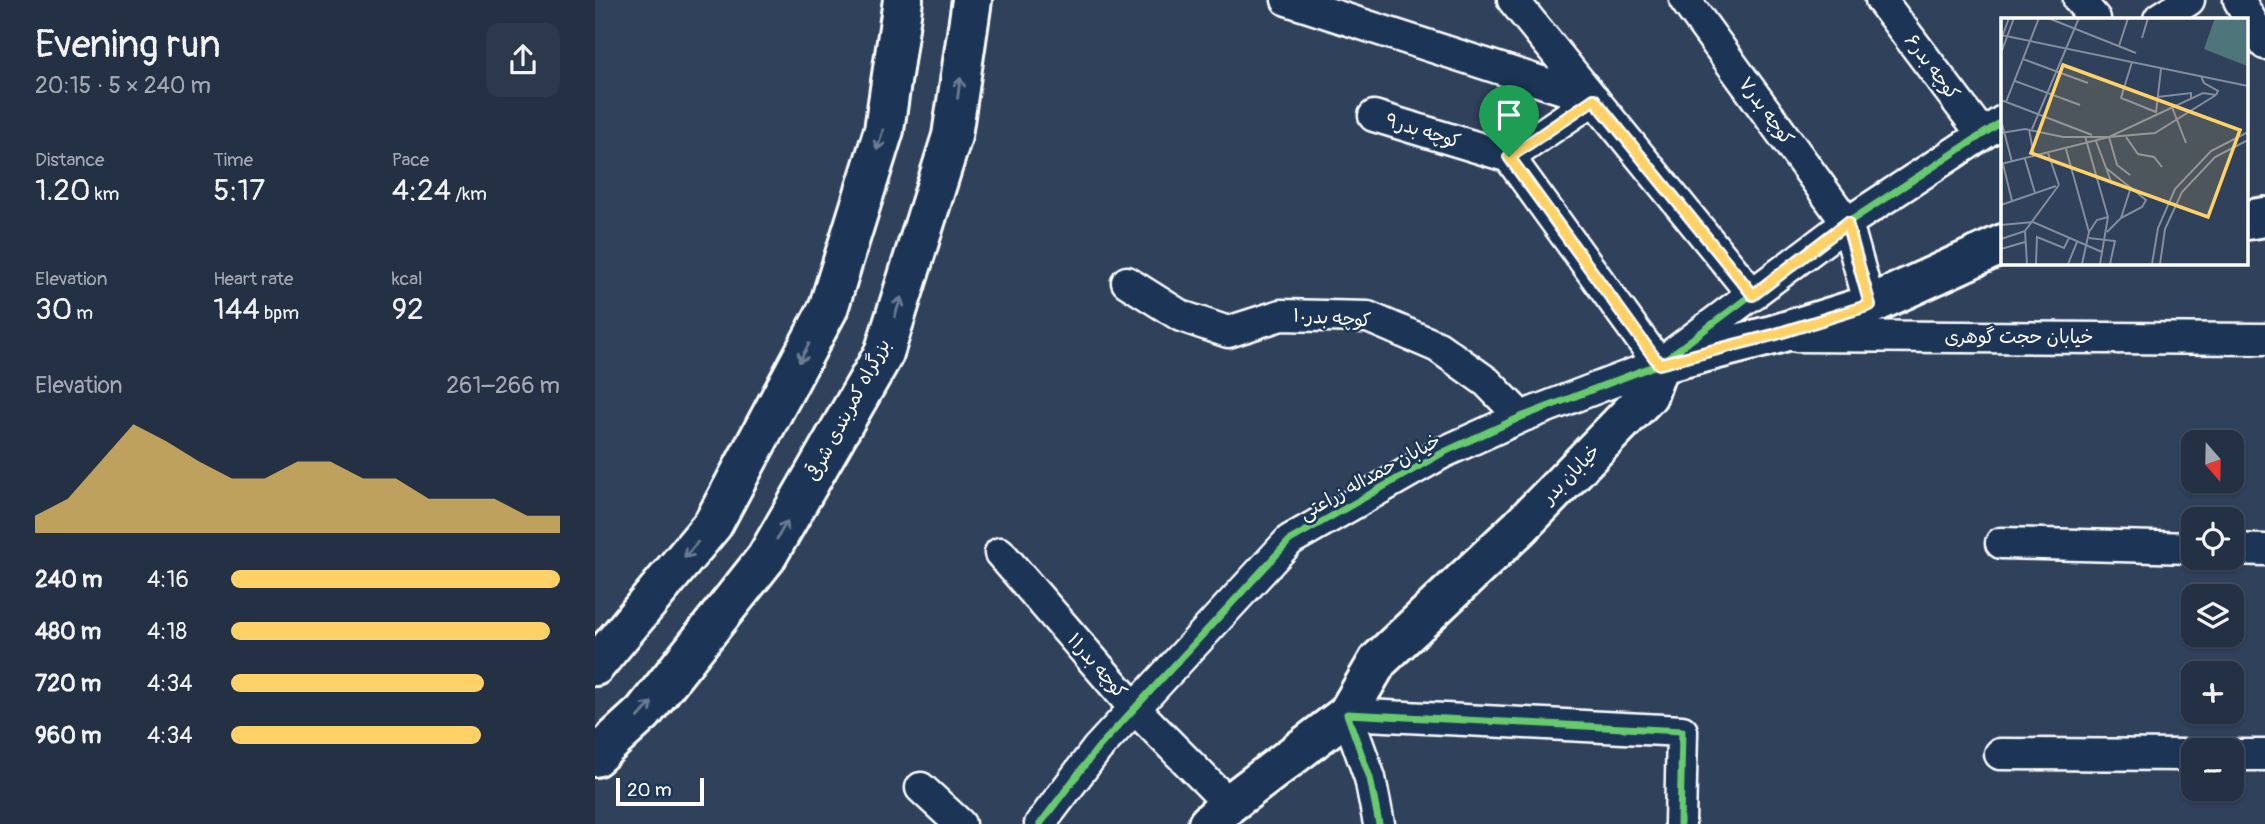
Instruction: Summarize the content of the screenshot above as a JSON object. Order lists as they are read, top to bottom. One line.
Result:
{"streets":{"main road":["بزرگراه کمربندی شرقی","خیابان بدر"],"street":["کوچه بدر۶","کوچه بدر۷","کوچه بدر۹","کوچه بدر۱۰","خیابان حجت گوهری","خیابان حمداله زراعتی","کوچه بدر۱۱"]},"crossings":[["کوچه بدر۶","خیابان حمداله زراعتی"],["کوچه بدر۷","خیابان حمداله زراعتی"],["کوچه بدر۱۰","خیابان حمداله زراعتی"],["خیابان بدر","خیابان حمداله زراعتی"],["خیابان بدر","کوچه بدر۱۱"],["خیابان حمداله زراعتی","کوچه بدر۱۱"]],"scale_bar":"20 m","north":"bottom","page":{"heading":["Evening run","20:15 · 5 × 240 m"],"stats":[["Distance","1.20 km"],["Time","5:17"],["Pace","4:24 /km"],["Elevation","30 m"],["Heart rate","144 bpm"],["kcal","92"]],"chart":["Elevation","261–266 m"],"map_buttons":["+","−"],"list":[{"name":"240 m","note":"4:16"},{"name":"480 m","note":"4:18"},{"name":"720 m","note":"4:34"},{"name":"960 m","note":"4:34"}],"scale":"20 m"}}
